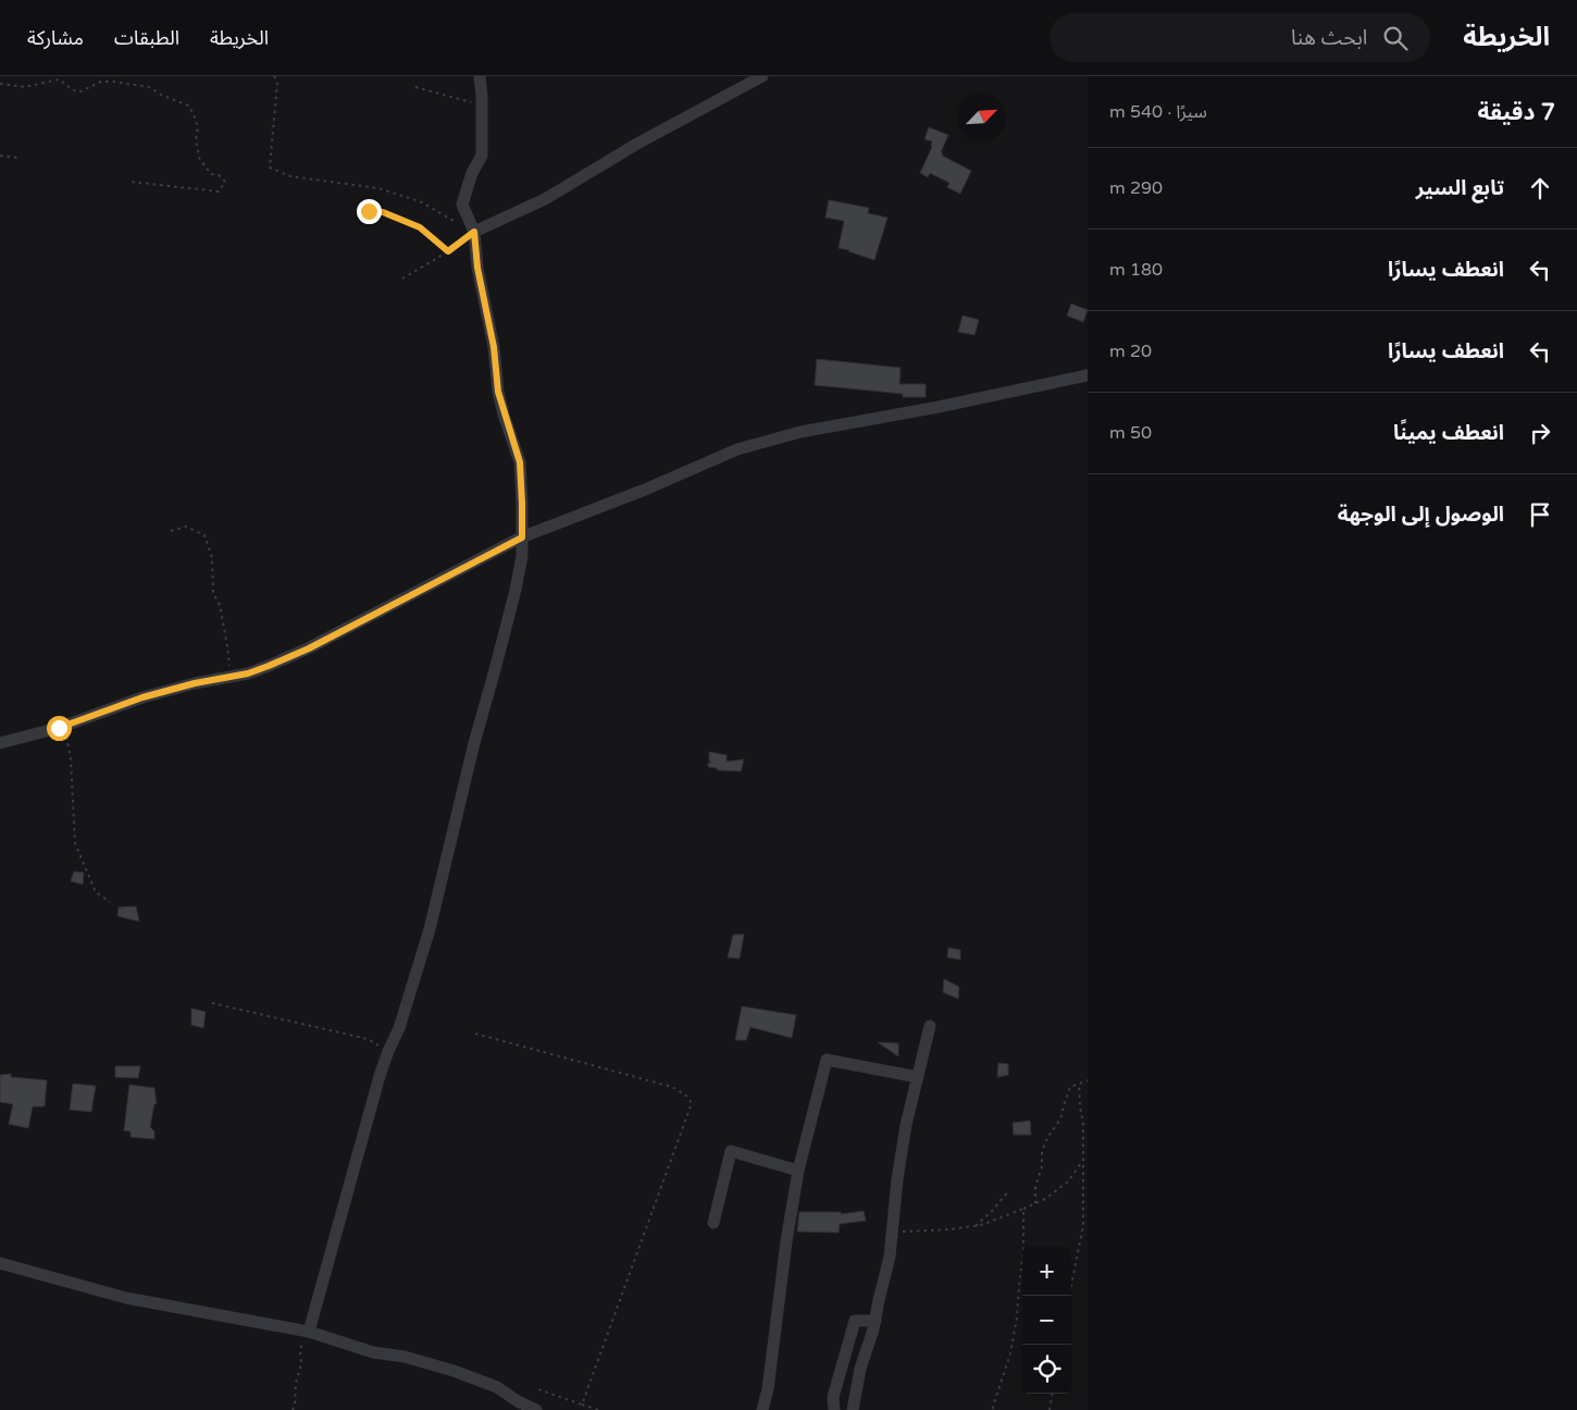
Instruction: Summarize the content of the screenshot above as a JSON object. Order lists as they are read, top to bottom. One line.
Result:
{"north":"top right","page":{"header":"الخريطة","search":"ابحث هنا","nav":["الخريطة","الطبقات","مشاركة"],"heading":["7 دقيقة","سيرًا · 540 m"],"list":[["تابع السير","290 m"],["انعطف يسارًا","180 m"],["انعطف يسارًا","20 m"],["انعطف يمينًا","50 m"],"الوصول إلى الوجهة"],"map_buttons":["+","−"]}}
